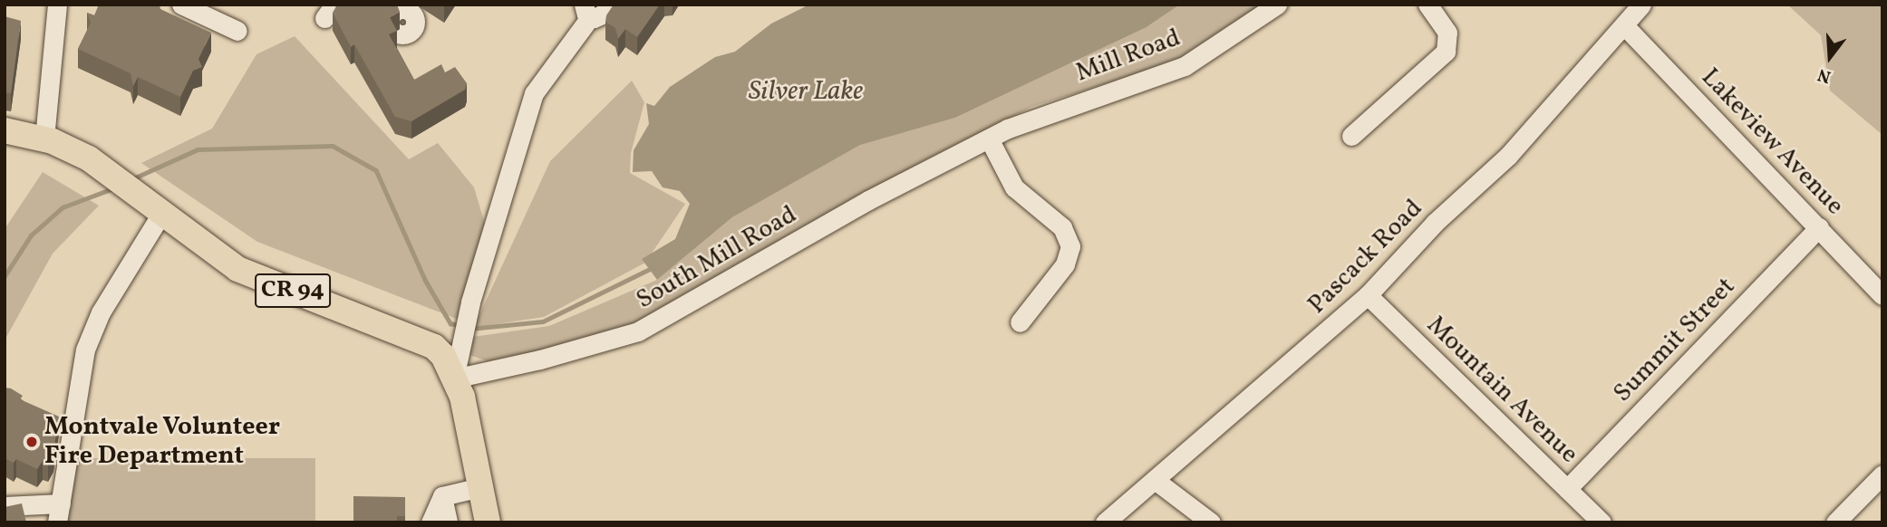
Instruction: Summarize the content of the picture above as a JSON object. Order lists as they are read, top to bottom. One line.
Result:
{"streets":{"main road":["CR 94"],"street":["Mill Road","Lakeview Avenue","Pascack Road","South Mill Road","Summit Street","Mountain Avenue"]},"crossings":[["Mill Road","South Mill Road"],["Lakeview Avenue","Pascack Road"],["Lakeview Avenue","Summit Street"],["Pascack Road","Mountain Avenue"],["South Mill Road","CR 94"],["Summit Street","Mountain Avenue"]],"water":["Silver Lake"],"places":["Montvale Volunteer Fire Department"],"north":"bottom"}
